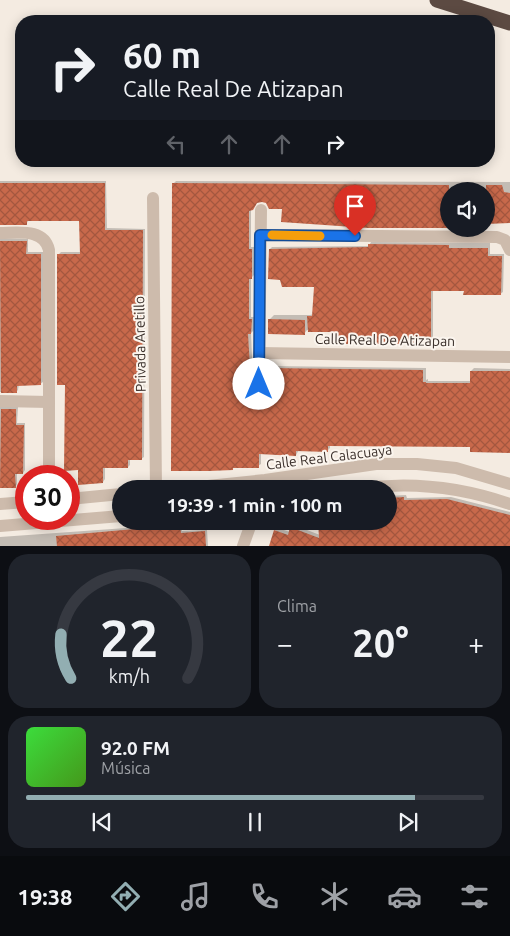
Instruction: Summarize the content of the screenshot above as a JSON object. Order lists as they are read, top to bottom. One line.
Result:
{"streets":{"street":["Calle Real De Atizapan","Privada Aretillo","Calle Real Calacuaya"]},"page":{"turn":["60 m","Calle Real De Atizapan"],"limit":"30","trip":"19:39 · 1 min · 100 m","tile":"Clima","heat":["−","20°","+"],"song":["92.0 FM","Música"],"tabs":"19:38","gauge":["22","km/h"]}}
